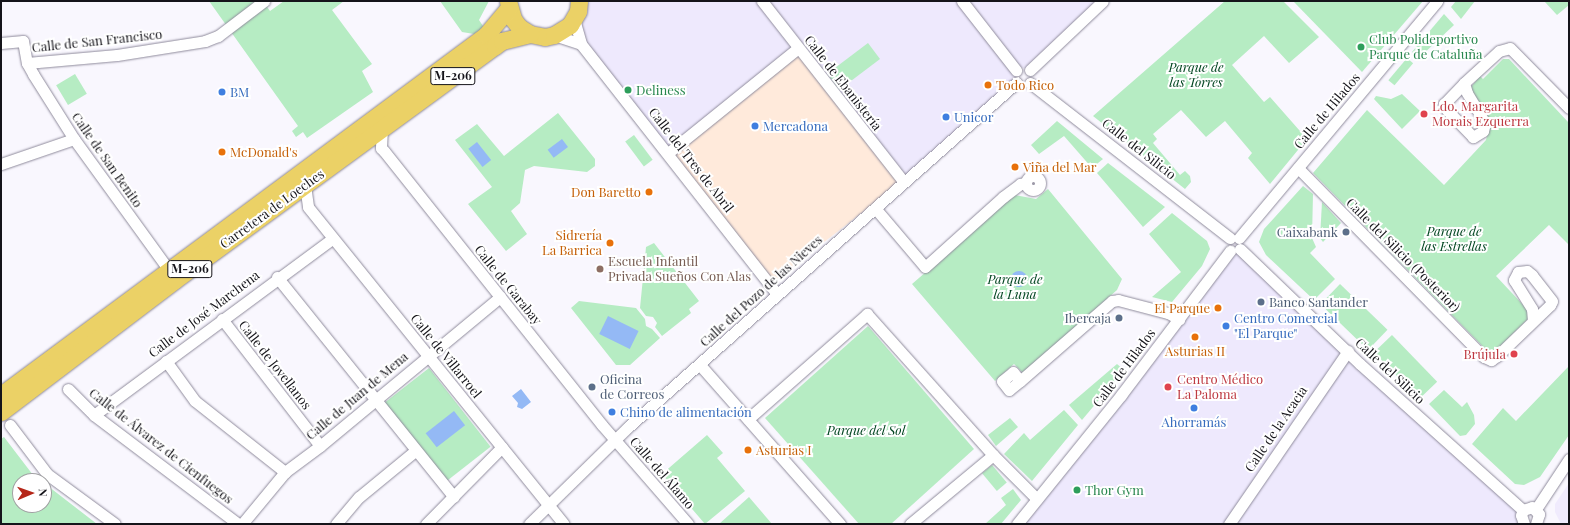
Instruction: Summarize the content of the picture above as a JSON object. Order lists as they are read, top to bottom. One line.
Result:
{"streets":{"main road":["M-206","Carretera de Loeches"],"street":["Calle de San Francisco","Calle de Ebanistería","Calle de Hilados","Calle del Silicio","Calle de San Benito","Calle del Tres de Abril","Calle del Silicio (Posterior)","Calle de Garabay","Calle del Pozo de las Nieves","Calle de José Marchena","Calle de Villarroel","Calle de Jovellanos","Calle de Juan de Mena","Calle de la Acacia","Calle de Álvarez de Cienfuegos","Calle del Álamo"]},"crossings":[["Calle de San Francisco","Calle de San Benito"],["M-206","Carretera de Loeches"],["Calle de Ebanistería","Calle del Pozo de las Nieves"],["Calle de Hilados","Calle del Silicio"],["Calle de Hilados","Calle del Silicio (Posterior)"],["Calle del Silicio","Calle del Pozo de las Nieves"],["Calle del Silicio","Calle de la Acacia"],["Calle de San Benito","Carretera de Loeches"],["Calle del Tres de Abril","Calle del Pozo de las Nieves"],["Calle de Garabay","Calle del Pozo de las Nieves"],["Calle de Garabay","Calle de Juan de Mena"],["Calle de Garabay","Calle del Álamo"],["Calle del Pozo de las Nieves","Calle de Villarroel"],["Calle del Pozo de las Nieves","Calle del Álamo"],["Calle de José Marchena","Calle de Villarroel"],["Calle de José Marchena","Calle de Jovellanos"],["Calle de José Marchena","Calle de Álvarez de Cienfuegos"],["Calle de Villarroel","Calle de Juan de Mena"],["Calle de Jovellanos","Calle de Juan de Mena"]],"parks":["Parque de las Torres","Parque de las Estrellas","Parque de la Luna","Parque del Sol"],"places":["Club Polideportivo Parque de Cataluña","Todo Rico","Deliness","BM","Ldo. Margarita Morais Ezquerra","Unicor","Mercadona","McDonald's","Viña del Mar","Don Baretto","Caixabank","Sidrería La Barrica","Escuela Infantil Privada Sueños Con Alas","Banco Santander","El Parque","Ibercaja","Centro Comercial \"El Parque\"","Asturias II","Brújula","Oficina de Correos","Centro Médico La Paloma","Ahorramás","Chino de alimentación","Asturias I","Thor Gym"],"north":"right"}
